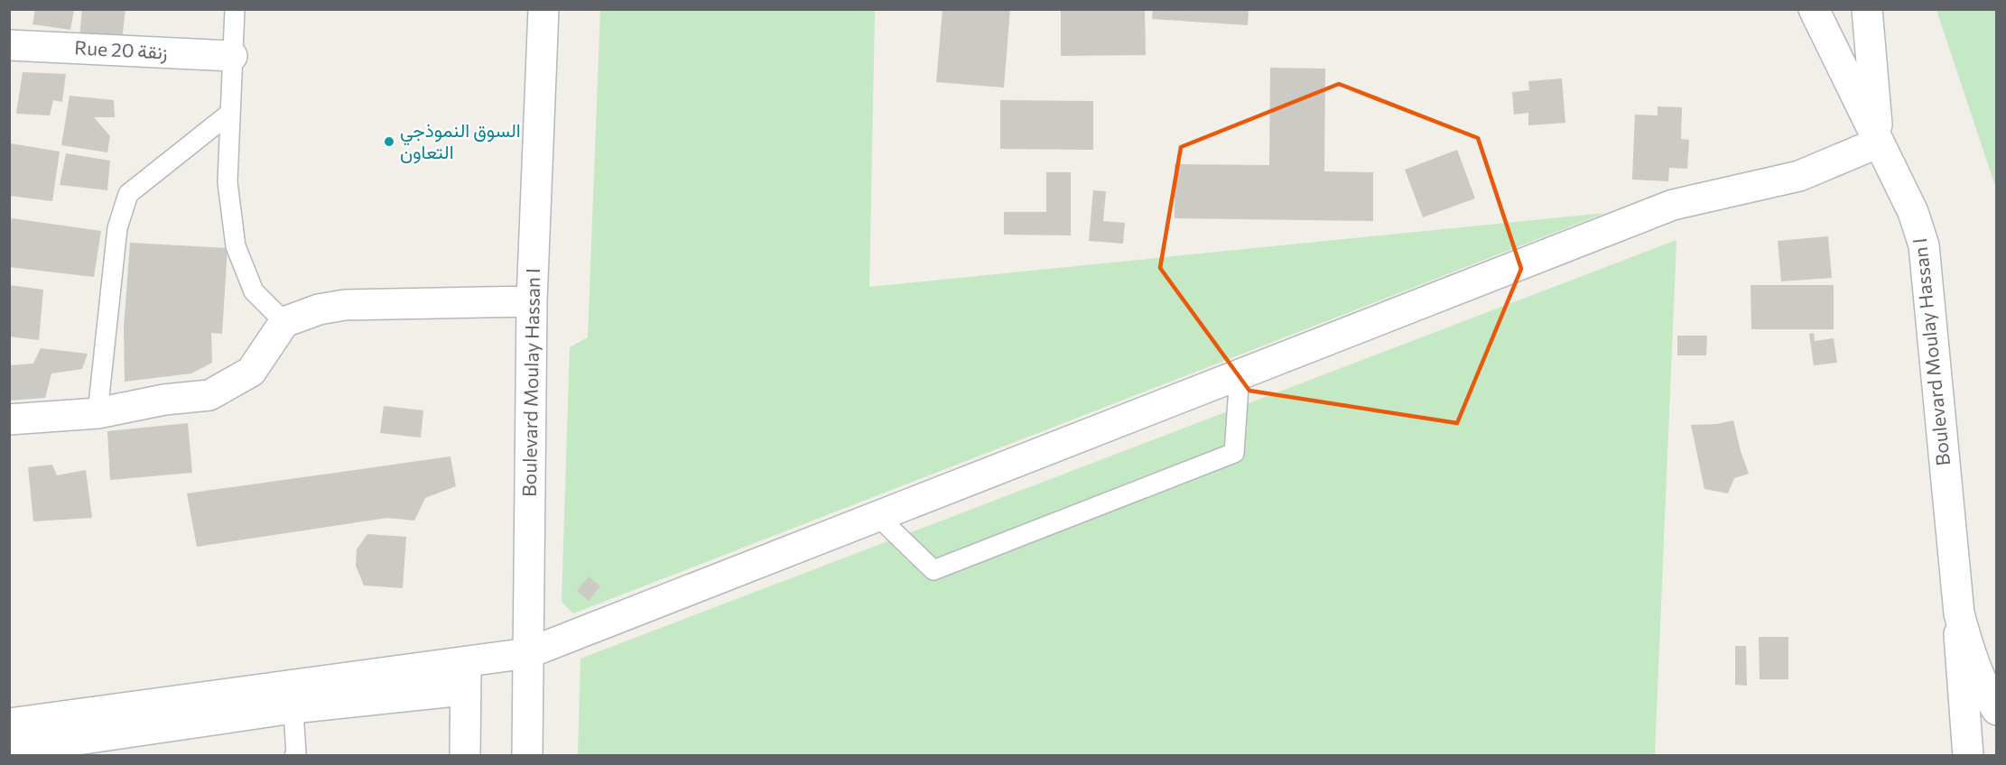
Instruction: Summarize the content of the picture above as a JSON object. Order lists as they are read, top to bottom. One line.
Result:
{"streets":{"street":["Rue 20 زنقة","Boulevard Moulay Hassan I"]},"places":["السوق النموذجي التعاون"]}
